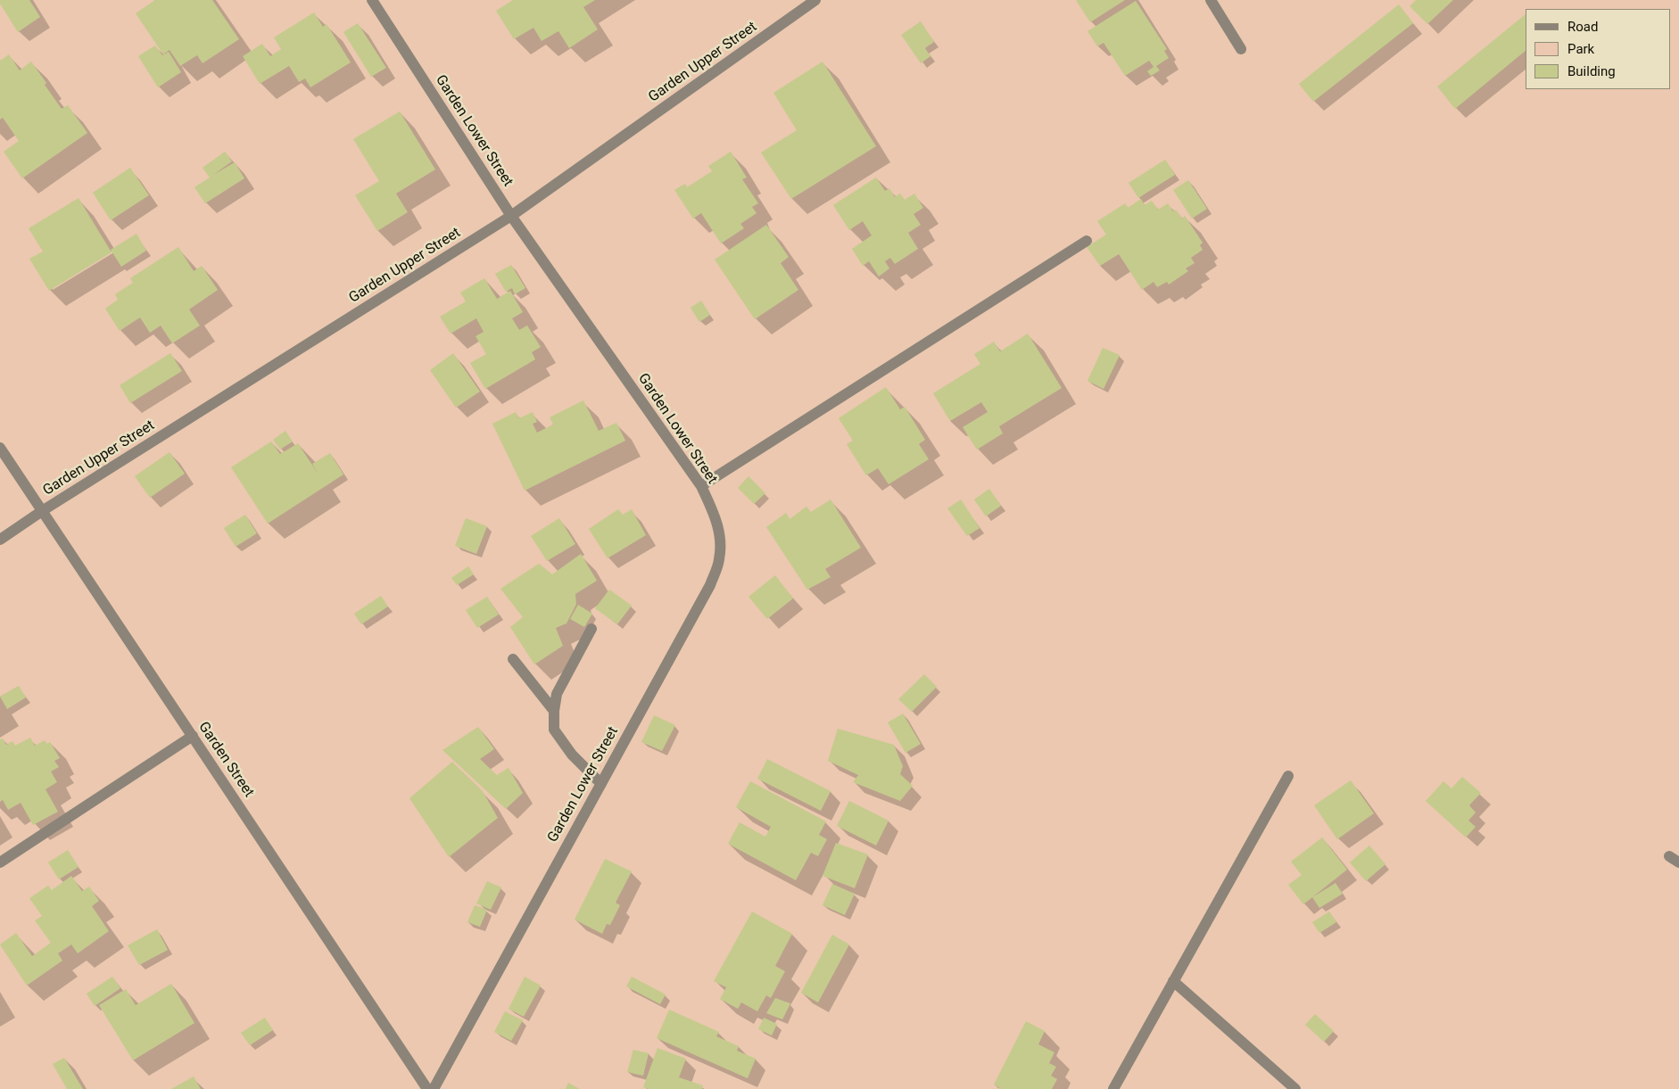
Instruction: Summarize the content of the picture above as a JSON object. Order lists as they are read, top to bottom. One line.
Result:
{"streets":{"street":["Garden Upper Street","Garden Lower Street","Garden Street"]},"crossings":[["Garden Upper Street","Garden Lower Street"],["Garden Upper Street","Garden Street"]],"legend":["Road","Park","Building"]}
